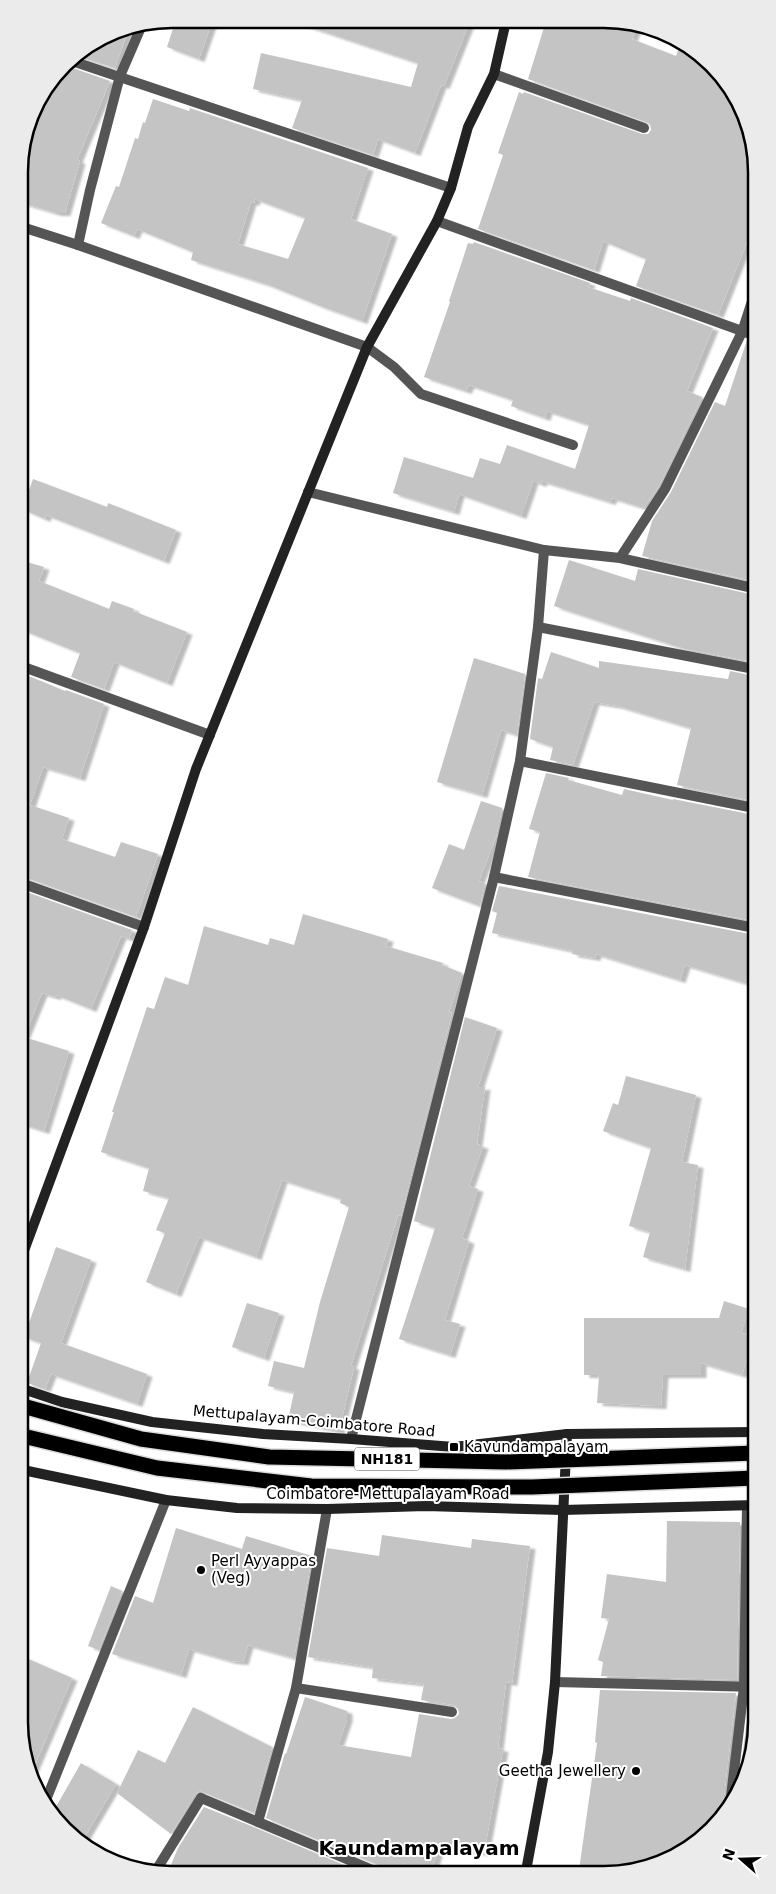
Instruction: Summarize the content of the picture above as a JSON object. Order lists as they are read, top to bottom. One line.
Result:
{"streets":{"highway":["NH181"],"main road":["Mettupalayam-Coimbatore Road","Coimbatore-Mettupalayam Road"]},"districts":["Kaundampalayam"],"places":{"transit":["Kavundampalayam"],"other":["Perl Ayyappas (Veg)","Geetha Jewellery"]},"north":"left"}
